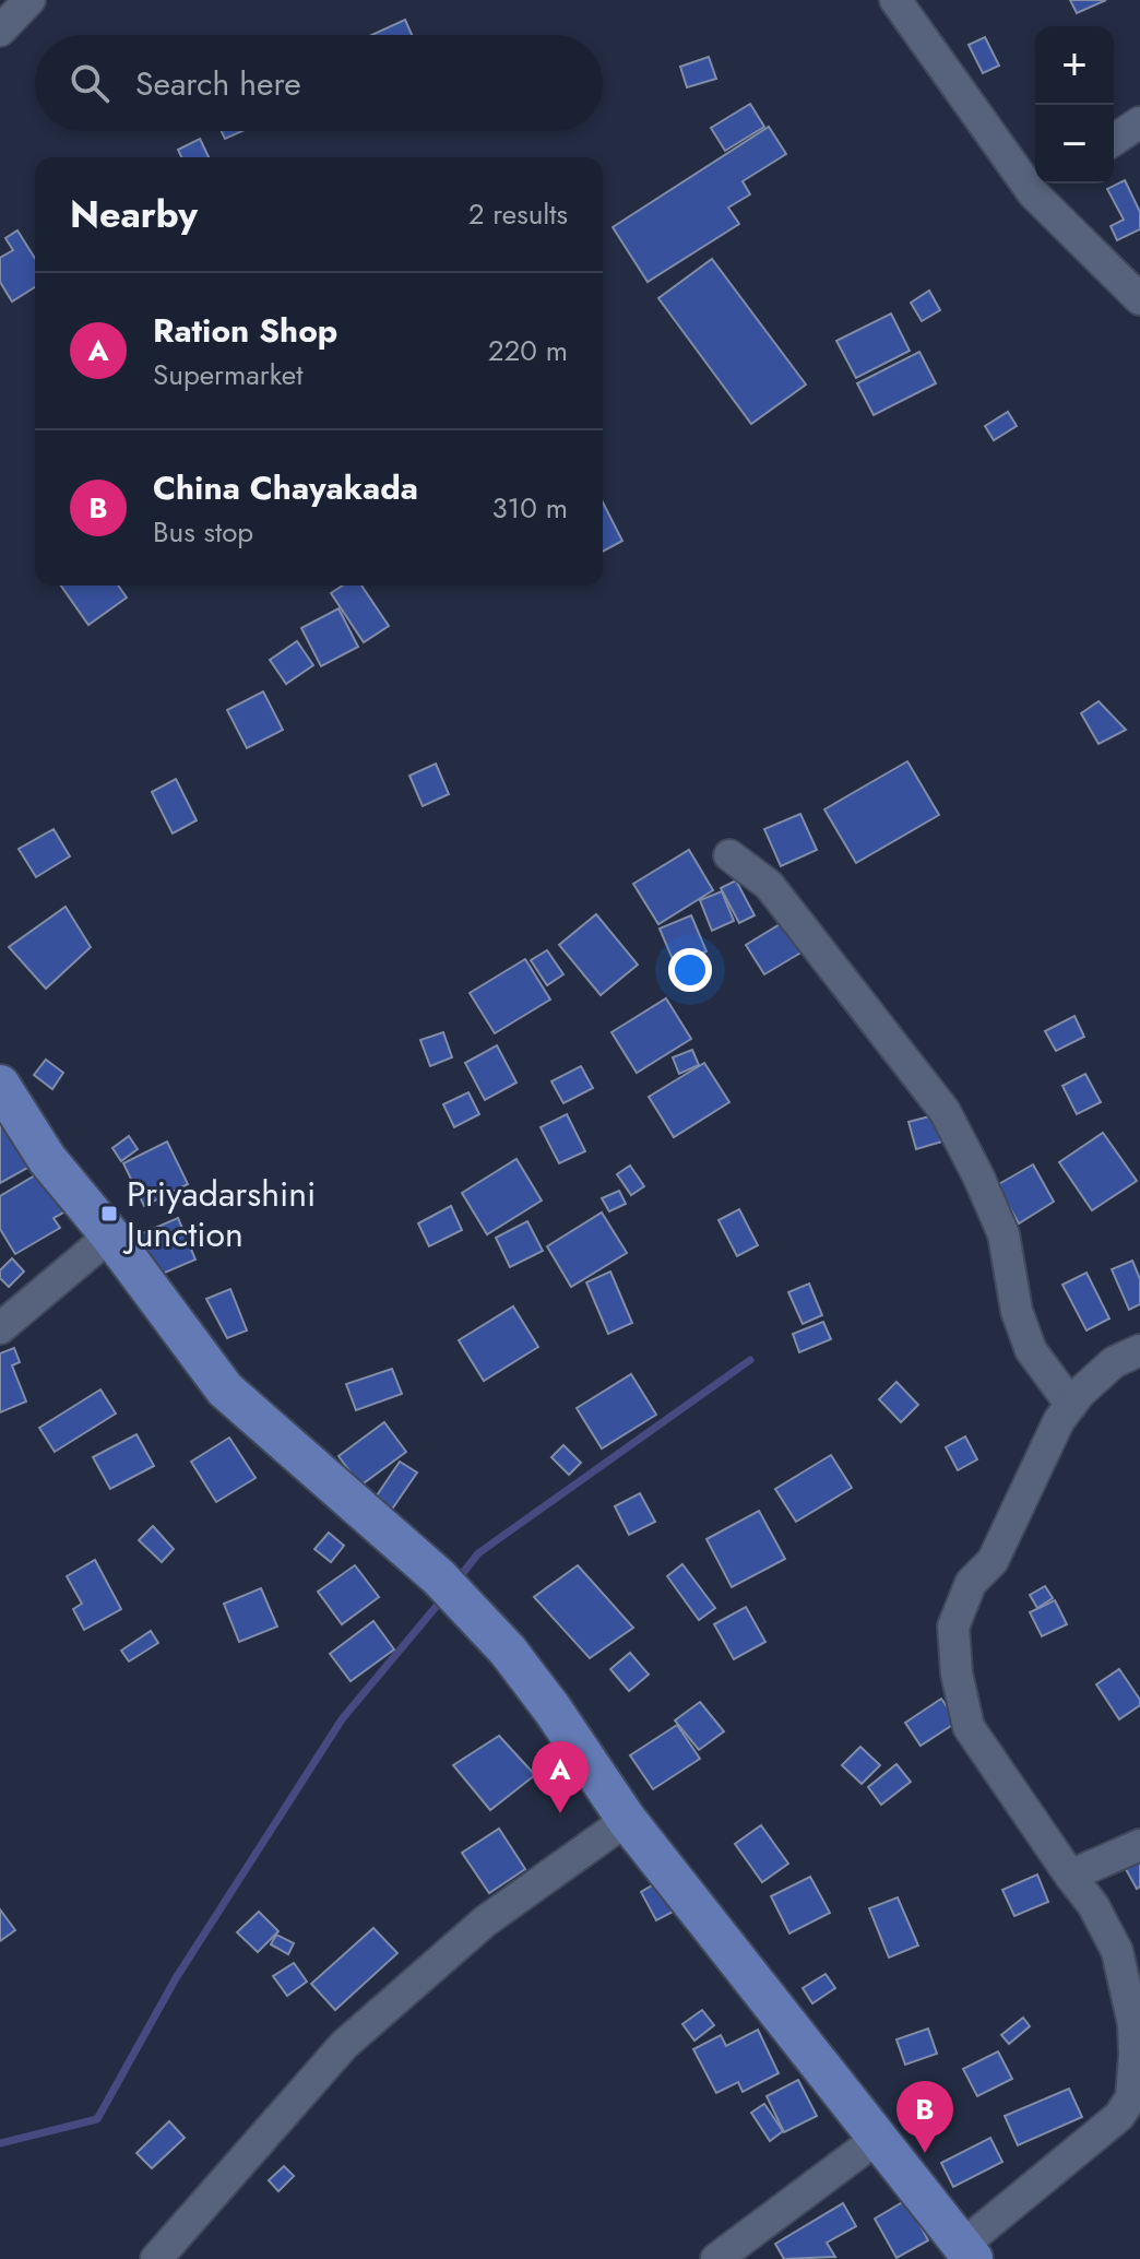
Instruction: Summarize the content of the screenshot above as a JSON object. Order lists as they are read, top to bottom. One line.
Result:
{"places":{"transit":["Priyadarshini Junction"]},"page":{"map_buttons":["+","−"],"search":"Search here","heading":["Nearby","2 results"],"list":[{"mark":"A","name":"Ration Shop","note":"Supermarket","value":"220 m"},{"mark":"B","name":"China Chayakada","note":"Bus stop","value":"310 m"}],"pins":["A","B"]}}
